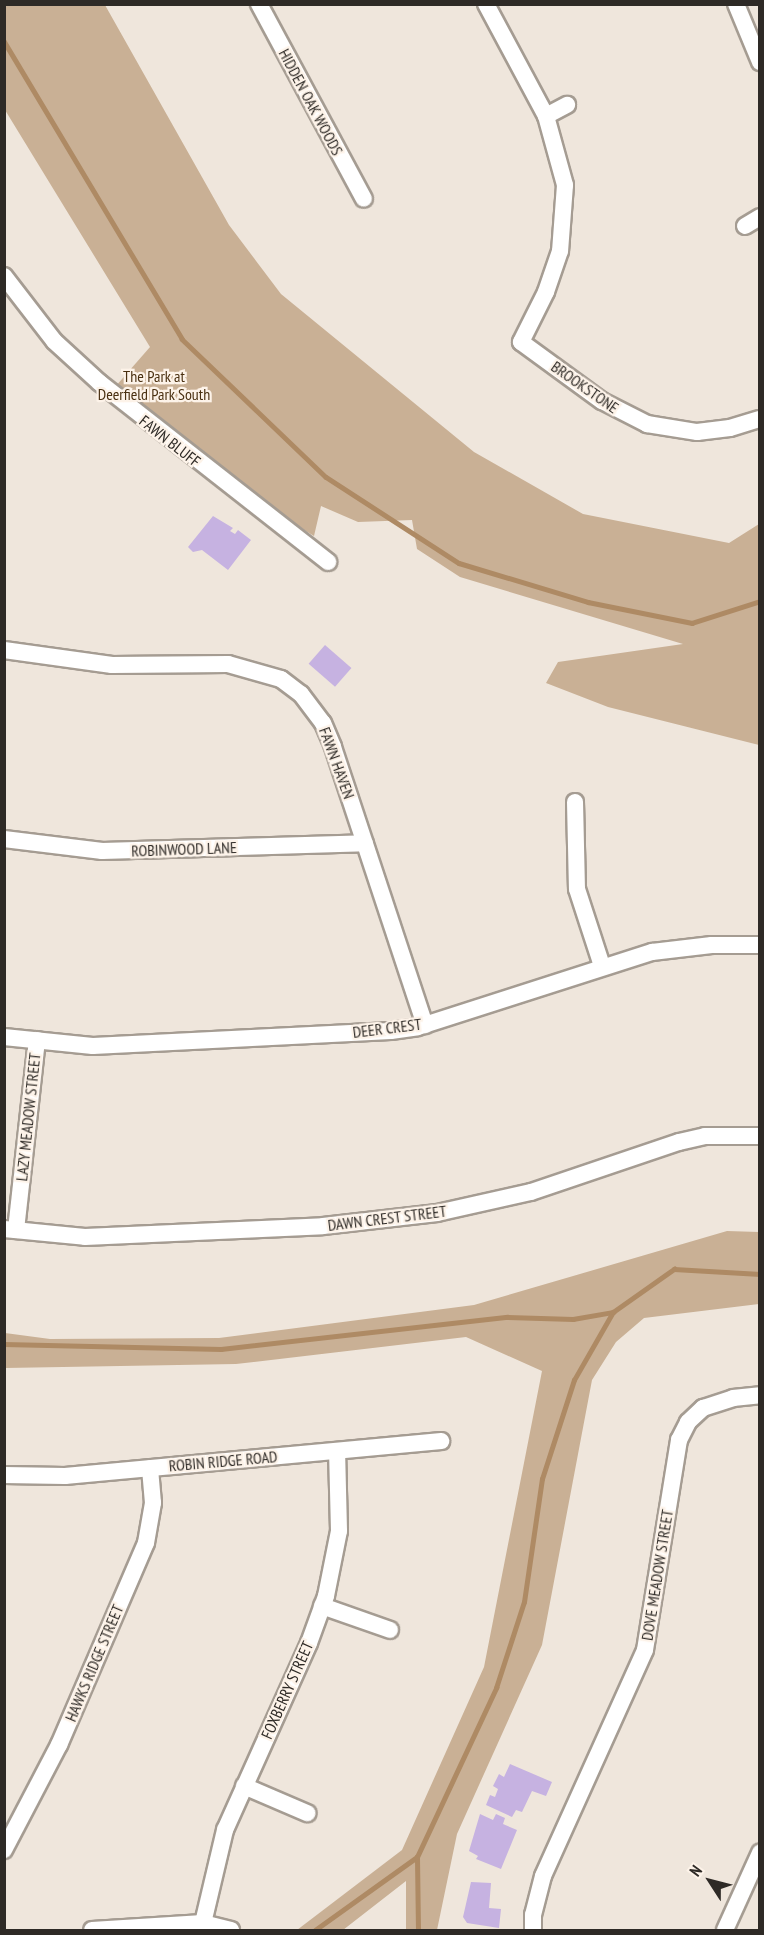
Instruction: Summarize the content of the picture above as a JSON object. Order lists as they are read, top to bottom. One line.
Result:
{"streets":{"street":["HIDDEN OAK WOODS","BROOKSTONE","FAWN BLUFF","FAWN HAVEN","ROBINWOOD LANE","DEER CREST","LAZY MEADOW STREET","DAWN CREST STREET","ROBIN RIDGE ROAD","DOVE MEADOW STREET","HAWKS RIDGE STREET","FOXBERRY STREET"]},"crossings":[["FAWN HAVEN","ROBINWOOD LANE"],["FAWN HAVEN","DEER CREST"],["DEER CREST","LAZY MEADOW STREET"],["LAZY MEADOW STREET","DAWN CREST STREET"],["ROBIN RIDGE ROAD","HAWKS RIDGE STREET"],["ROBIN RIDGE ROAD","FOXBERRY STREET"]],"parks":["The Park at Deerfield Park South"],"north":"top left"}
